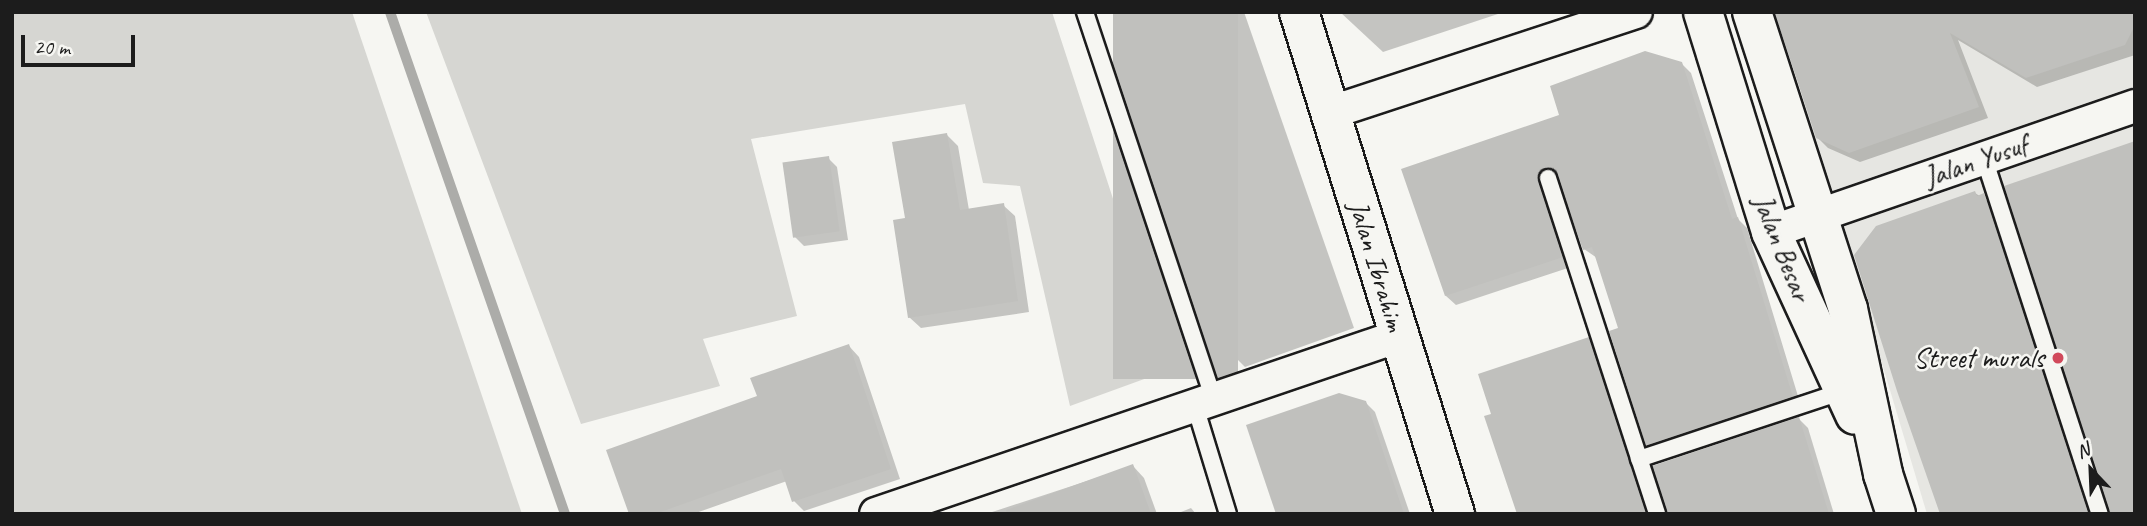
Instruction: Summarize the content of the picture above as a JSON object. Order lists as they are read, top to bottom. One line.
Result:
{"streets":{"main road":["Jalan Besar","Jalan Ibrahim"],"street":["Jalan Yusuf"]},"crossings":[["Jalan Yusuf","Jalan Besar"]],"places":["Street murals"],"scale_bar":"20 m","north":"top left"}
